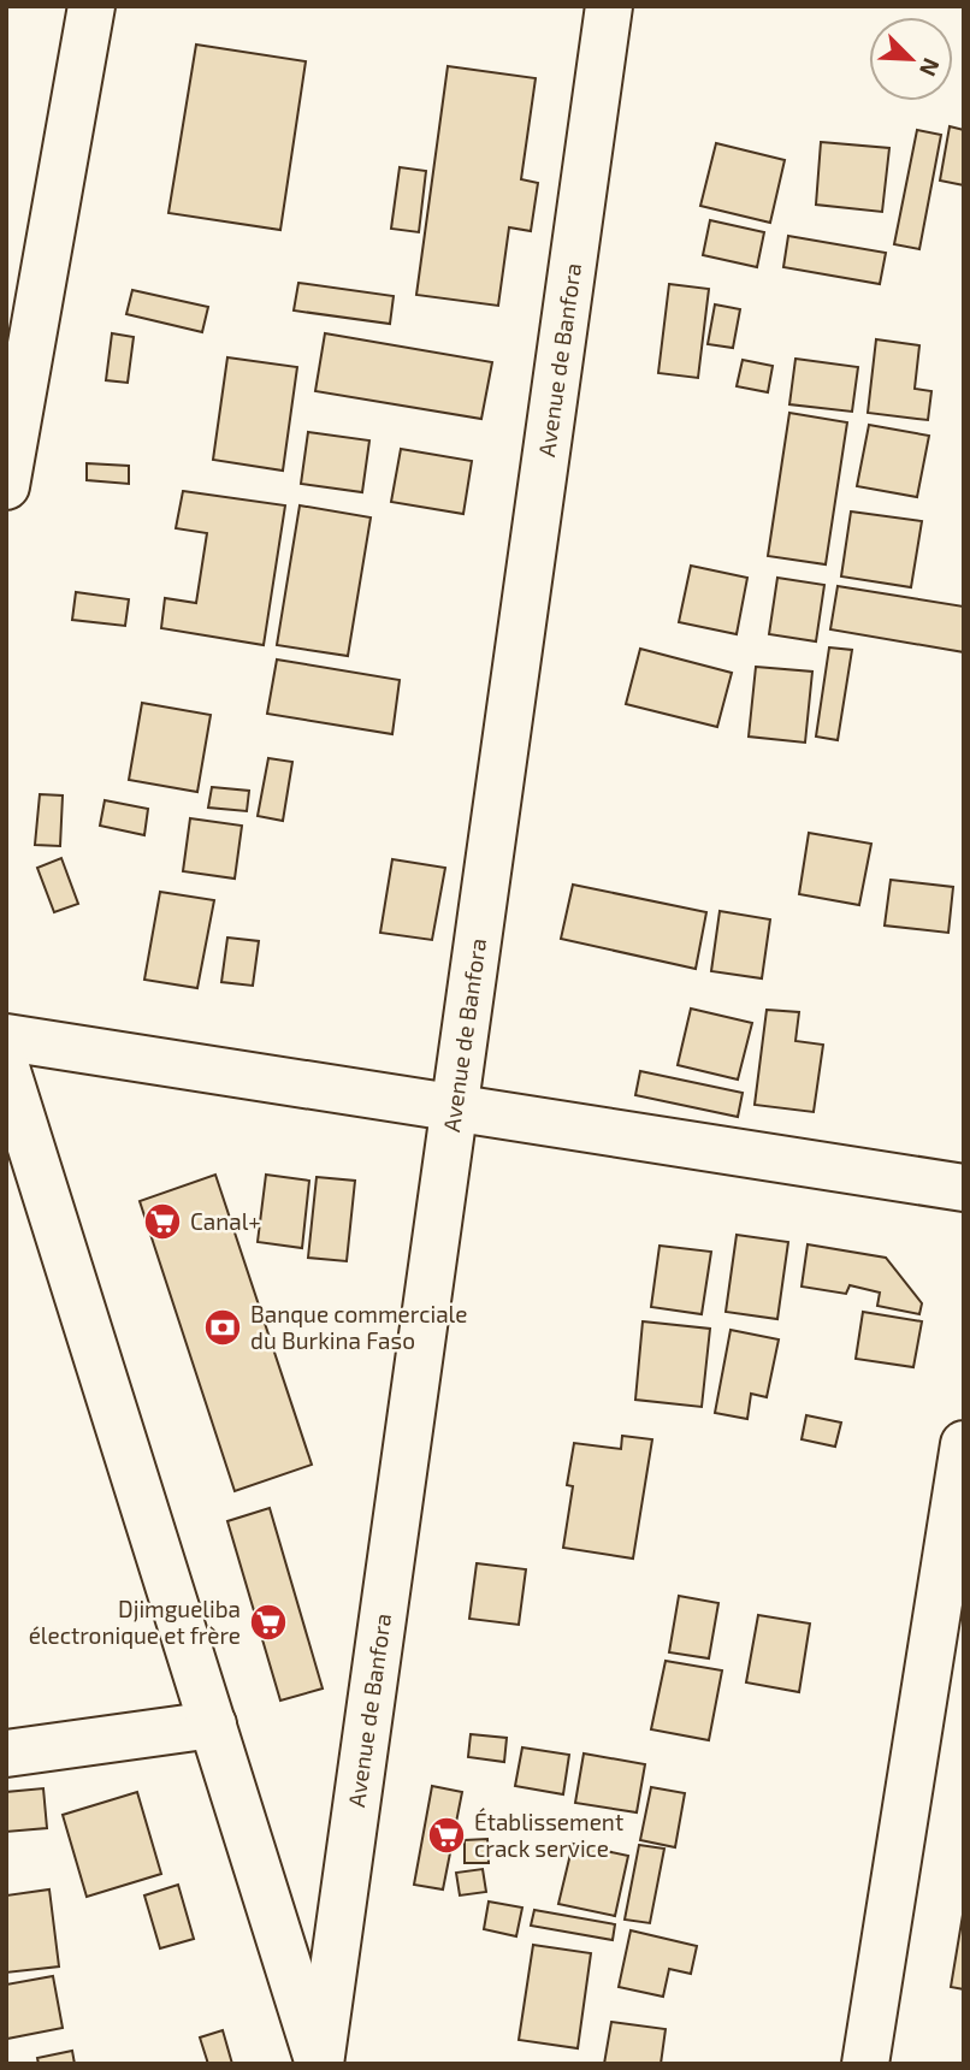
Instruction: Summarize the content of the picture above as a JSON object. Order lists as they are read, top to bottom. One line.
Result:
{"streets":{"street":["Avenue de Banfora"]},"places":{"supermarket":["Canal+","Djimgueliba électronique et frère","Établissement crack service"],"bank":["Banque commerciale du Burkina Faso"]},"north":"bottom right"}
